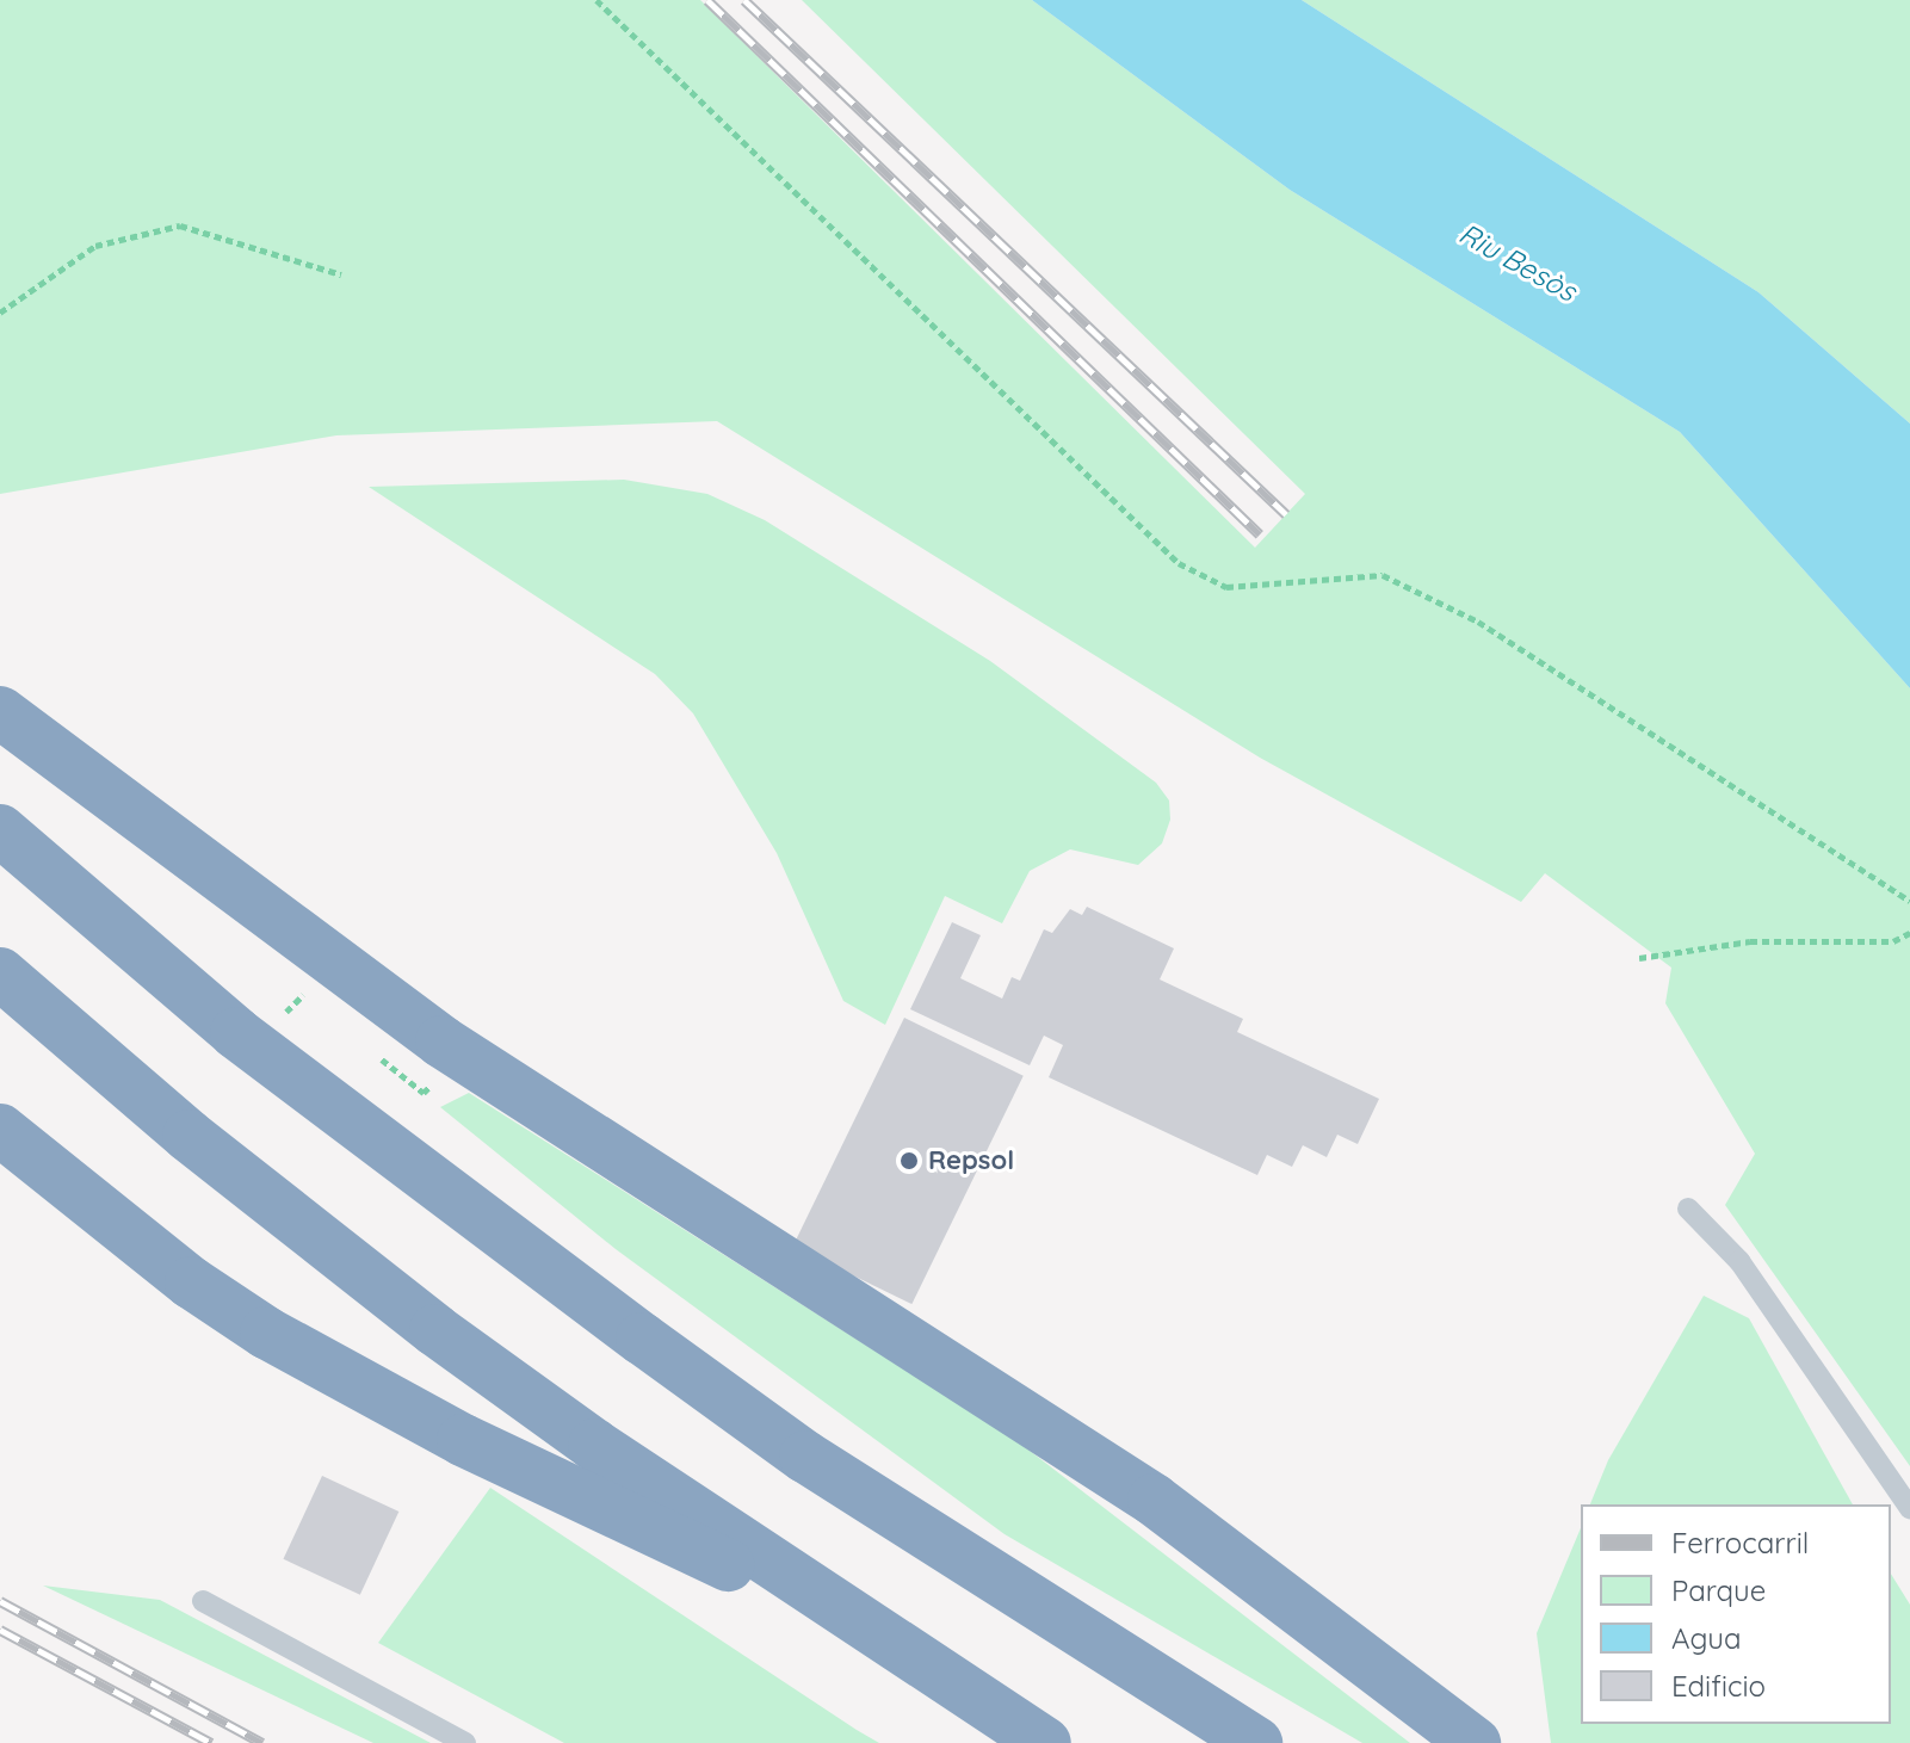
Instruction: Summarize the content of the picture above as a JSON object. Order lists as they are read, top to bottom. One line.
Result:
{"water":["Riu Besòs"],"places":["Repsol"],"legend":["Ferrocarril","Parque","Agua","Edificio"]}
